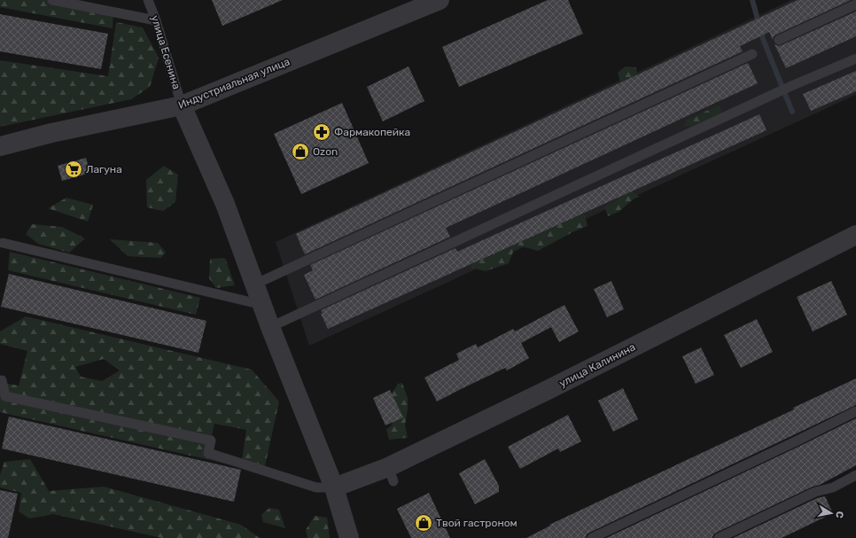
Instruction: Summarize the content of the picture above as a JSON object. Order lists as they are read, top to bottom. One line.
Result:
{"streets":{"street":["Индустриальная улица","улица Калинина"],"lane":["улица Есенина"]},"crossings":[["улица Есенина","Индустриальная улица"]],"places":{"pharmacy":["Фармакопейка"],"shop":["Ozon","Твой гастроном"],"supermarket":["Лагуна"]},"north":"right"}
